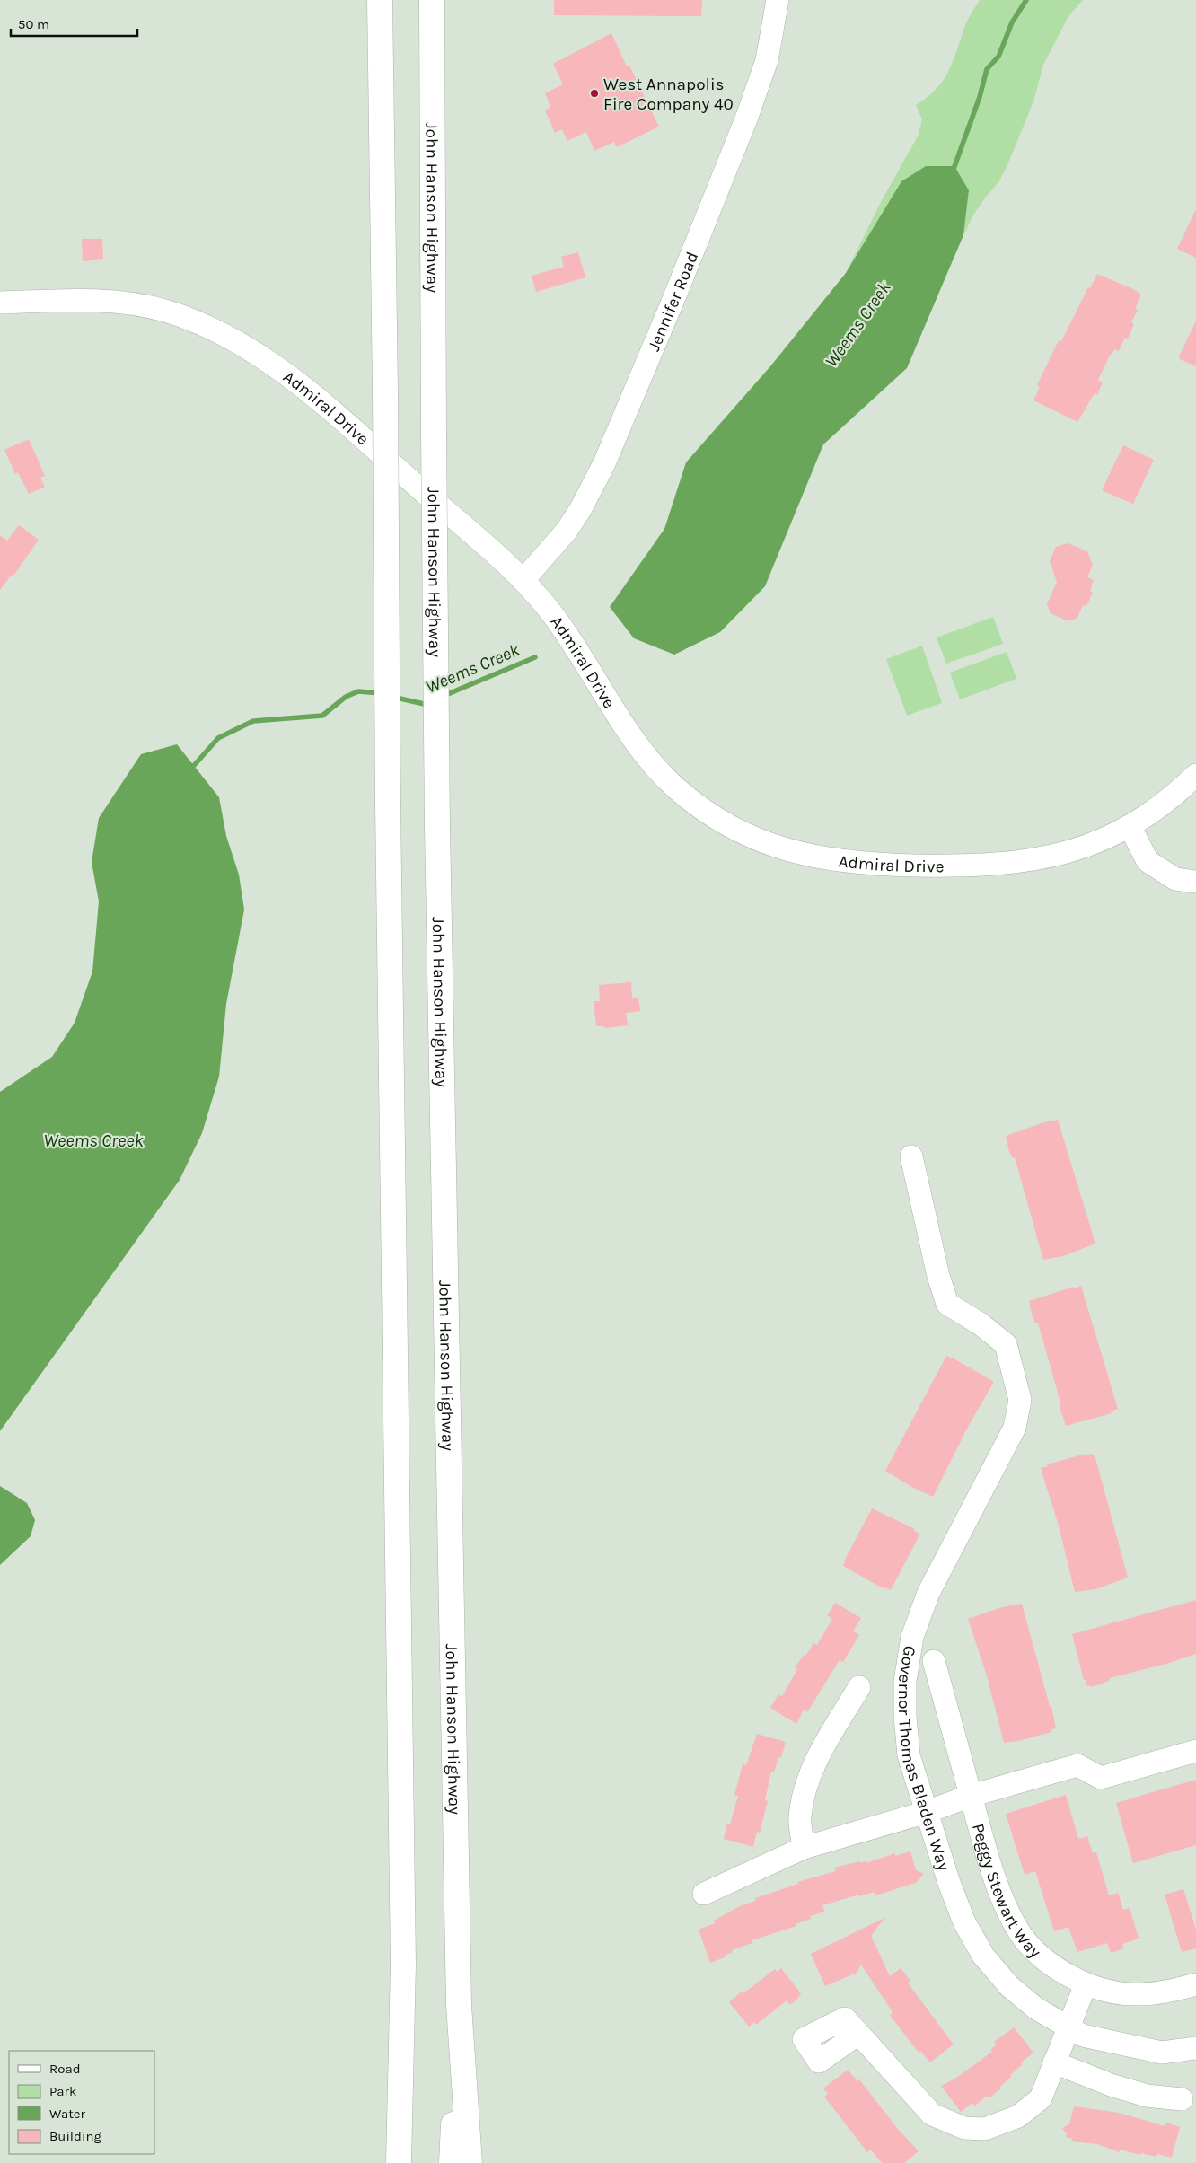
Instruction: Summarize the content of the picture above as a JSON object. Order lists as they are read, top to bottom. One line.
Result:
{"streets":{"highway":["John Hanson Highway"],"street":["Jennifer Road","Admiral Drive","Governor Thomas Bladen Way","Peggy Stewart Way"]},"crossings":[["Jennifer Road","Admiral Drive"]],"water":["Weems Creek"],"places":["West Annapolis Fire Company 40"],"legend":["Road","Park","Water","Building"],"scale_bar":"50 m"}
